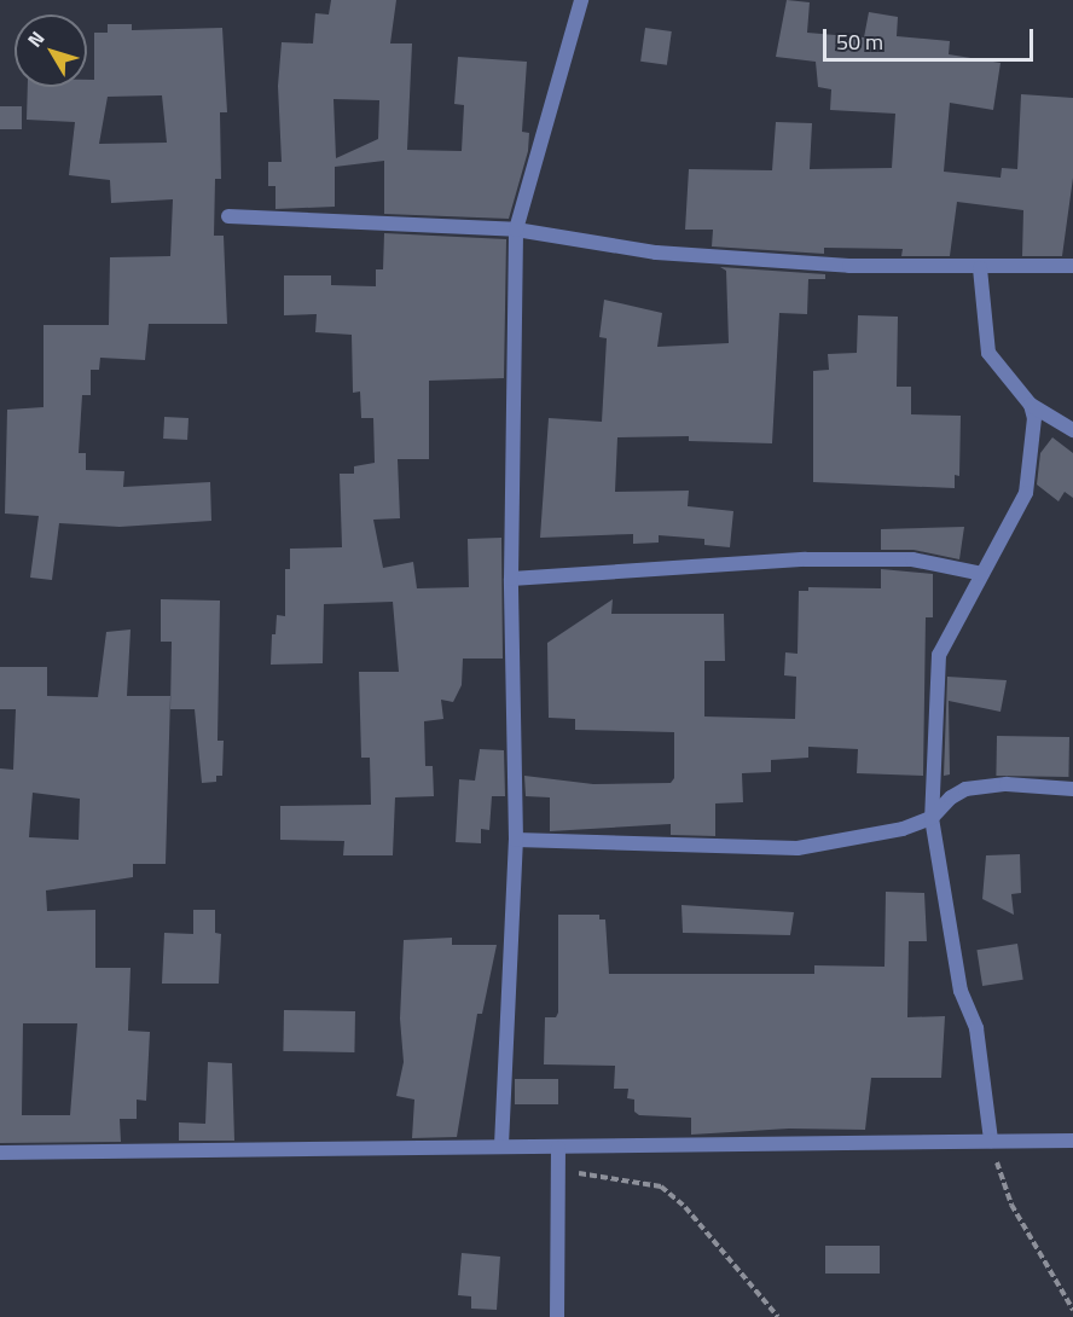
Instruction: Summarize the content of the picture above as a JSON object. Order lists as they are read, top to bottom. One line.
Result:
{"scale_bar":"50 m","north":"top left"}
